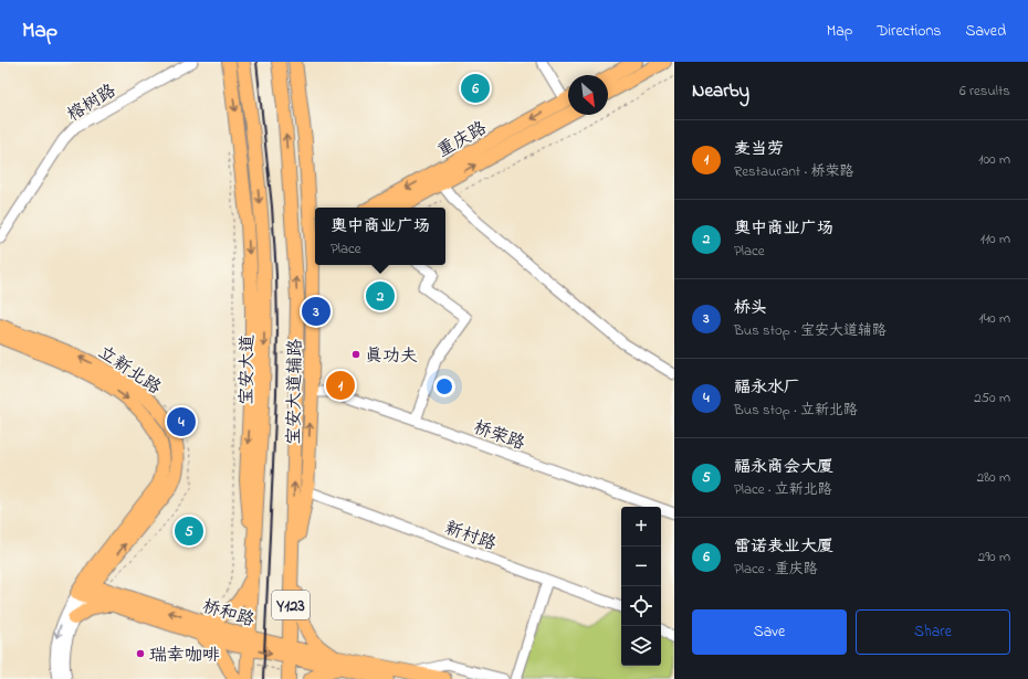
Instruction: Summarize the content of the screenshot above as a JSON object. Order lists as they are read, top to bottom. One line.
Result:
{"streets":{"main road":["重庆路","立新北路","宝安大道","宝安大道辅路","Y123","桥和路"],"street":["榕树路","桥荣路","新村路"]},"crossings":[["立新北路","桥和路"],["宝安大道","桥和路"],["宝安大道辅路","桥荣路"],["宝安大道辅路","新村路"],["宝安大道辅路","Y123"],["Y123","桥和路"]],"places":["真功夫","瑞幸咖啡"],"north":"bottom right","page":{"header":"Map","nav":["Map","Directions","Saved"],"heading":["Nearby","6 results"],"pins":["6","2","3","1","4","5"],"list":[{"mark":"1","name":"麦当劳","note":"Restaurant · 桥荣路","value":"100 m"},{"mark":"2","name":"奥中商业广场","note":"Place","value":"110 m"},{"mark":"3","name":"桥头","note":"Bus stop · 宝安大道辅路","value":"140 m"},{"mark":"4","name":"福永水厂","note":"Bus stop · 立新北路","value":"250 m"},{"mark":"5","name":"福永商会大厦","note":"Place · 立新北路","value":"280 m"},{"mark":"6","name":"雷诺表业大厦","note":"Place · 重庆路","value":"290 m"}],"popup":["奥中商业广场","Place"],"map_buttons":["+","−"],"buttons":["Save","Share"]}}
